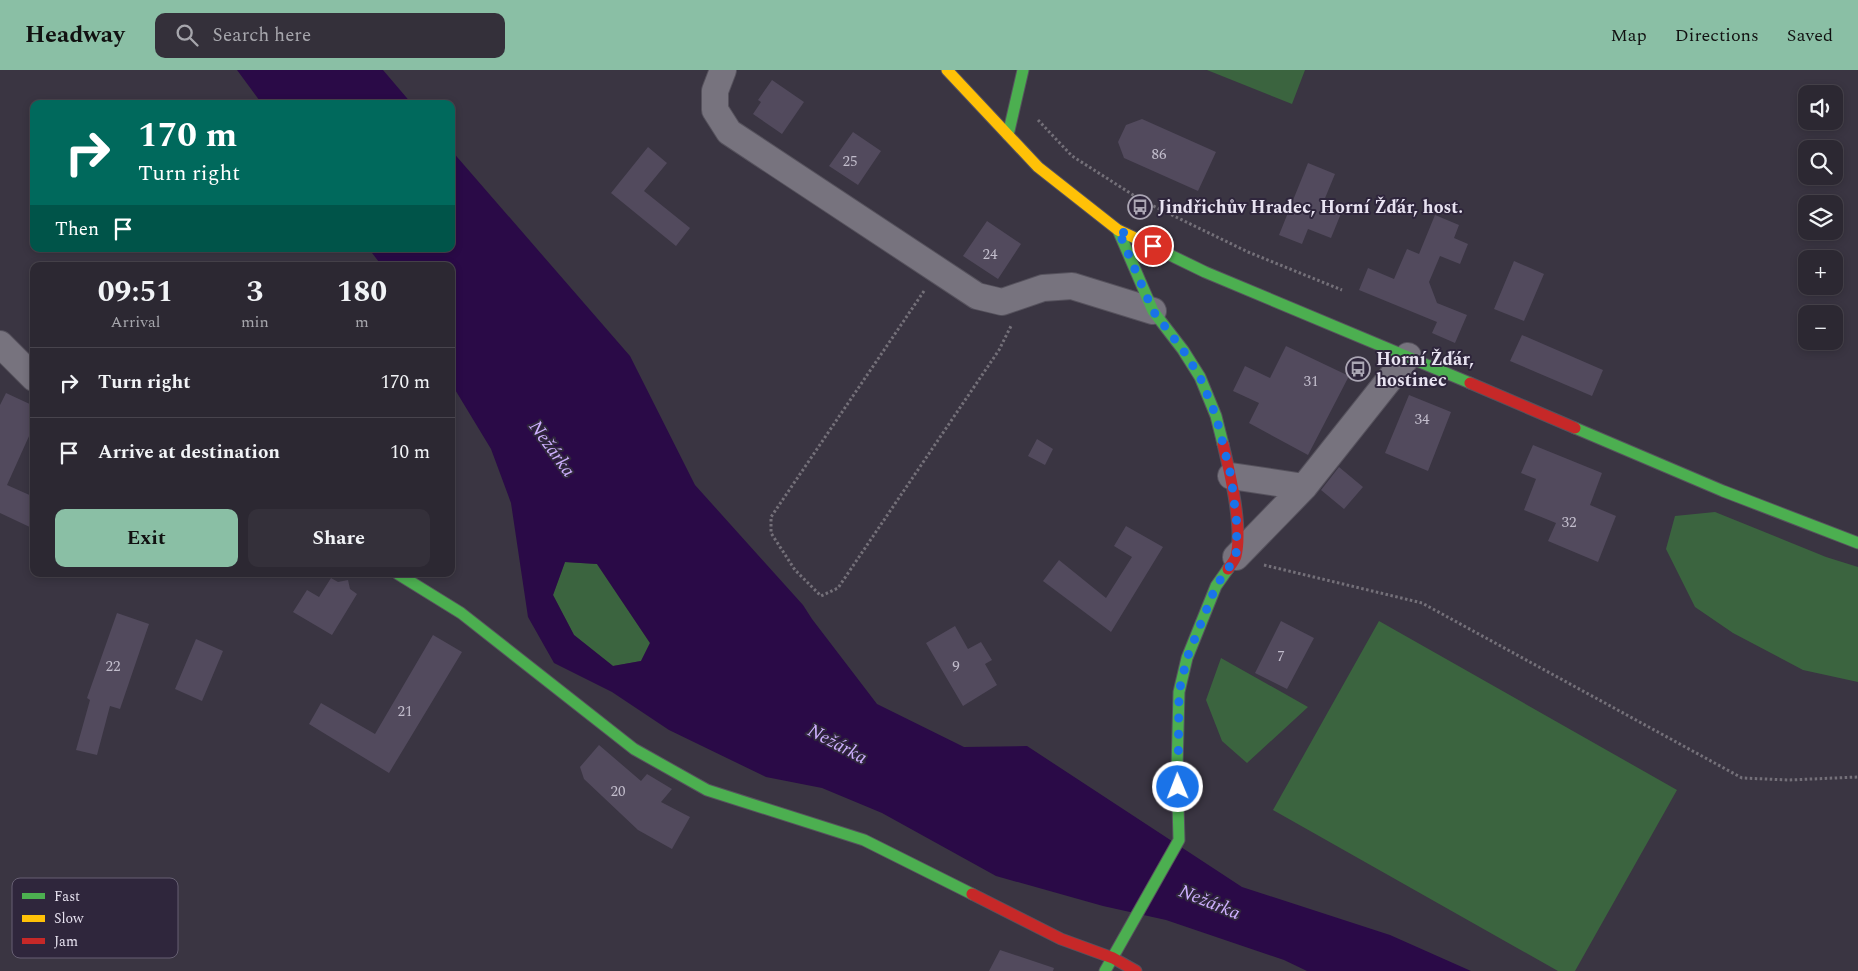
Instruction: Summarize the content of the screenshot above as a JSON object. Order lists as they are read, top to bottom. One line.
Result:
{"water":["Nežárka"],"places":{"bus stop":["Jindřichův Hradec, Horní Žďár, host.","Horní Žďár, hostinec"]},"house_numbers":["86","25","24","31","34","32","7","22","9","21","20"],"legend":["Fast","Slow","Jam"],"page":{"header":"Headway","search":"Search here","nav":["Map","Directions","Saved"],"map_buttons":["+","−"],"turn":["170 m","Turn right"],"then":"Then","eta":["09:51","Arrival","3","min","180","m"],"list":[{"name":"Turn right","value":"170 m"},{"name":"Arrive at destination","value":"10 m"}],"buttons":["Exit","Share"]}}
